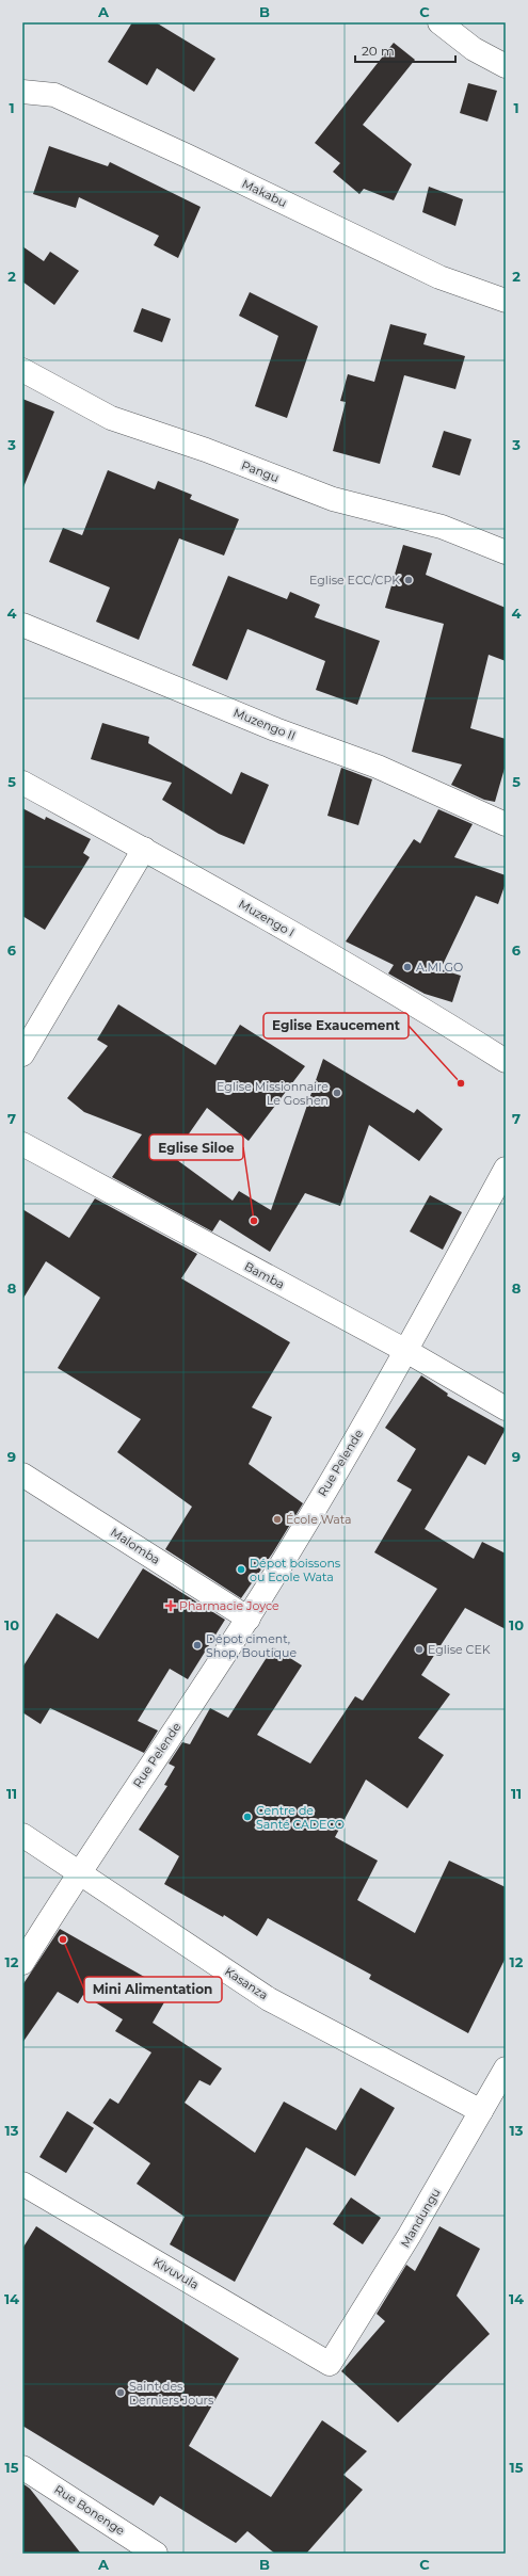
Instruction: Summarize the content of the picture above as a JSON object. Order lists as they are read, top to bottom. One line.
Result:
{"streets":{"street":["Makabu","Pangu","Muzengo II","Muzengo I","Bamba","Rue Pelende","Malomba","Kasanza","Mandungu","Kivuvula","Rue Bonenge"]},"crossings":[["Bamba","Rue Pelende"],["Rue Pelende","Malomba"],["Rue Pelende","Kasanza"],["Kasanza","Mandungu"],["Mandungu","Kivuvula"]],"places":{"other":["Eglise ECC/CPK","A.MI.GO","Eglise Exaucement","Eglise Missionnaire Le Goshen","Eglise Siloe","École Wata","Dépot boissons ou Ecole Wata","Dépot ciment, Shop, Boutique","Eglise CEK","Centre de Santé CADECO","Mini Alimentation","Saint des Derniers Jours"],"health":["Pharmacie Joyce"]},"scale_bar":"20 m","grid":{"columns":["A","B","C"],"rows":["1","2","3","4","5","6","7","8","9","10","11","12","13","14","15"]}}
